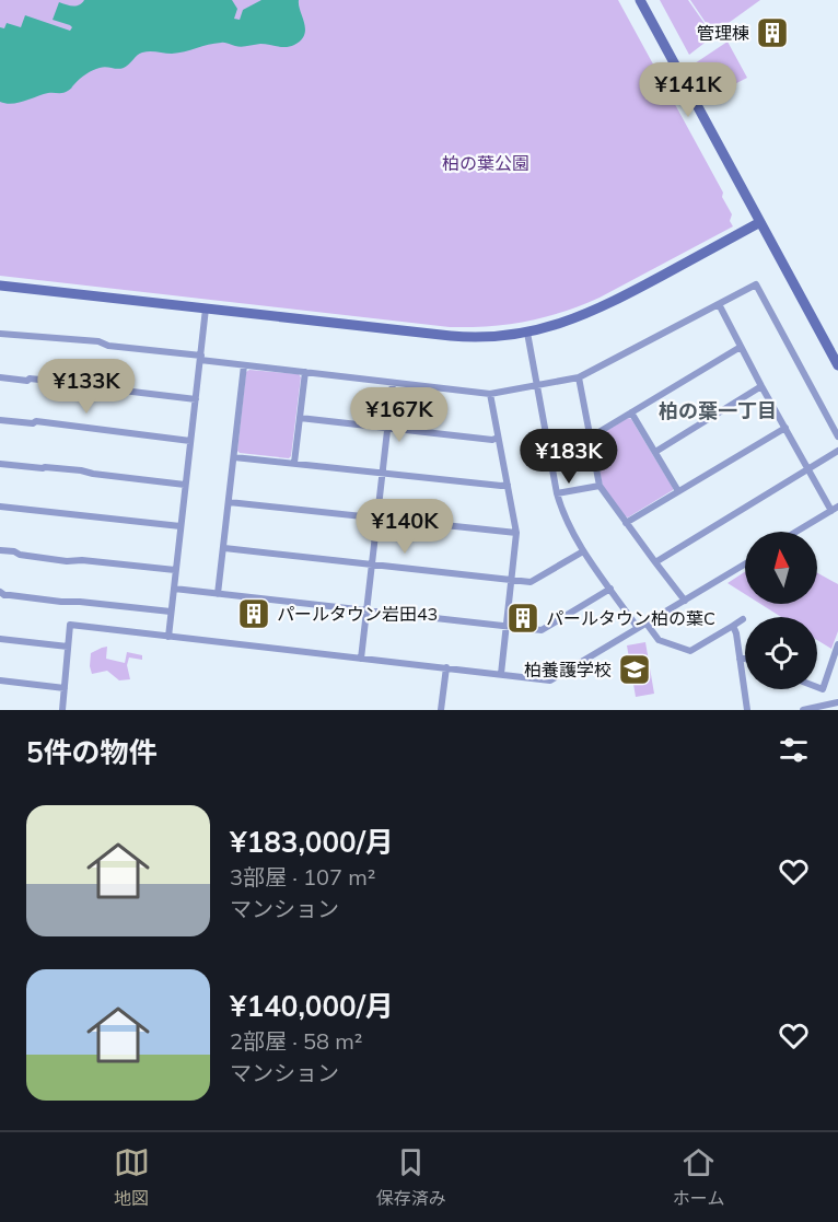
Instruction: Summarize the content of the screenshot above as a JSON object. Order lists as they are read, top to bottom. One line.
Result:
{"districts":["柏の葉一丁目"],"parks":["柏の葉公園"],"places":{"building":["管理棟","パールタウン岩田43","パールタウン柏の葉C"],"school or university":["柏養護学校"]},"north":"top","page":{"price":["¥141K","¥133K","¥167K","¥183K","¥140K"],"heading":"5件の物件","list":[{"name":"¥183,000/月","note":"3部屋 · 107 m² · マンション"},{"name":"¥140,000/月","note":"2部屋 · 58 m² · マンション"}],"tabs":["地図","保存済み","ホーム"]}}
